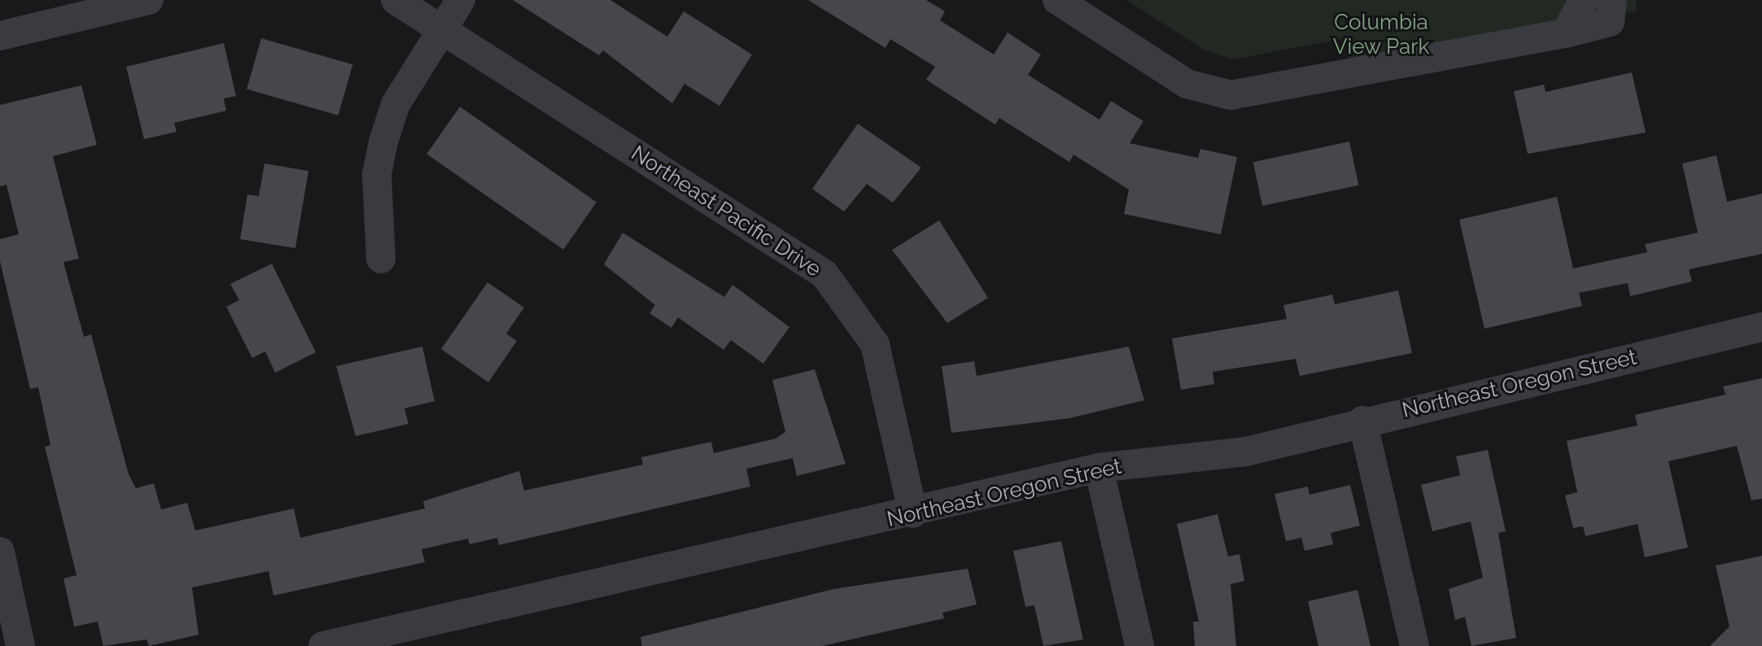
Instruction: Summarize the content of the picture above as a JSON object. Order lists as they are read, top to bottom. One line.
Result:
{"streets":{"street":["Northeast Pacific Drive","Northeast Oregon Street"]},"crossings":[["Northeast Pacific Drive","Northeast Oregon Street"]],"parks":["Columbia View Park"]}
